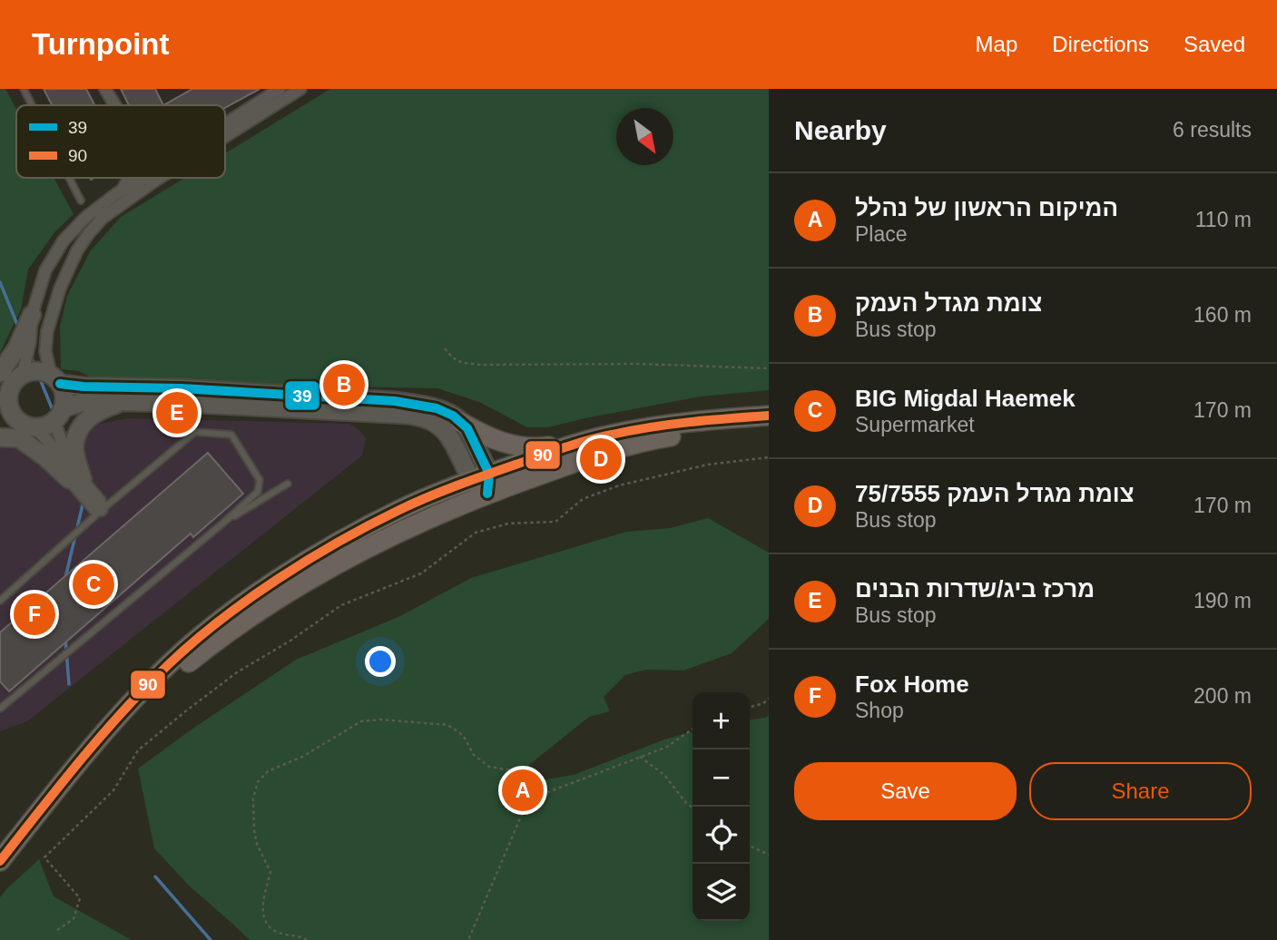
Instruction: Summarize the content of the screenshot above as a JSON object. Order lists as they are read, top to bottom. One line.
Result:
{"lines":["transit line 39","transit line 90"],"legend":["39","90"],"north":"bottom right","page":{"header":"Turnpoint","nav":["Map","Directions","Saved"],"heading":["Nearby","6 results"],"list":[{"mark":"A","name":"המיקום הראשון של נהלל","note":"Place","value":"110 m"},{"mark":"B","name":"צומת מגדל העמק","note":"Bus stop","value":"160 m"},{"mark":"C","name":"BIG Migdal Haemek","note":"Supermarket","value":"170 m"},{"mark":"D","name":"צומת מגדל העמק 75/7555","note":"Bus stop","value":"170 m"},{"mark":"E","name":"מרכז ביג/שדרות הבנים","note":"Bus stop","value":"190 m"},{"mark":"F","name":"Fox Home","note":"Shop","value":"200 m"}],"pins":["B","E","D","C","F","A"],"map_buttons":["+","−"],"buttons":["Save","Share"]}}
